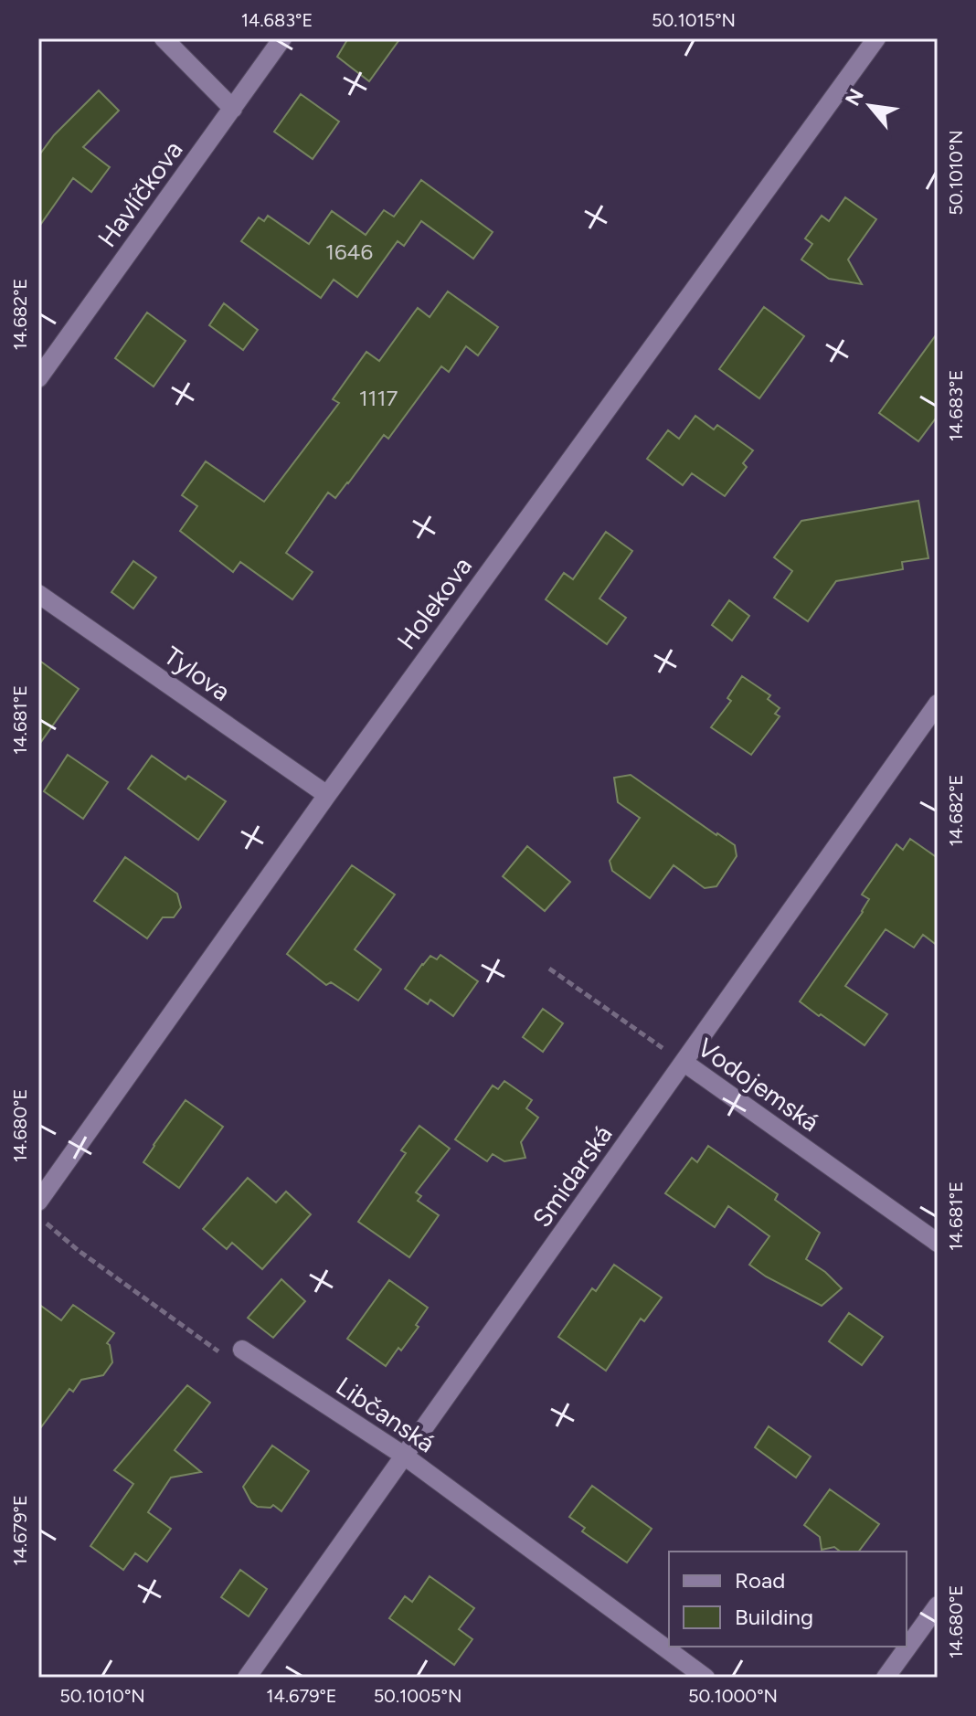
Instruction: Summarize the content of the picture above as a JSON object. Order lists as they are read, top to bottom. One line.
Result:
{"streets":{"street":["Havlíčkova","Holekova","Tylova","Vodojemská","Smidarská","Libčanská"]},"crossings":[["Holekova","Tylova"],["Vodojemská","Smidarská"],["Smidarská","Libčanská"]],"house_numbers":["1646","1117"],"legend":["Road","Building"],"north":"top left","coordinates":["14.683°E","50.1015°N","50.1010°N","14.682°E","14.681°E","14.680°E","14.679°E","50.1005°N","50.1000°N"]}
